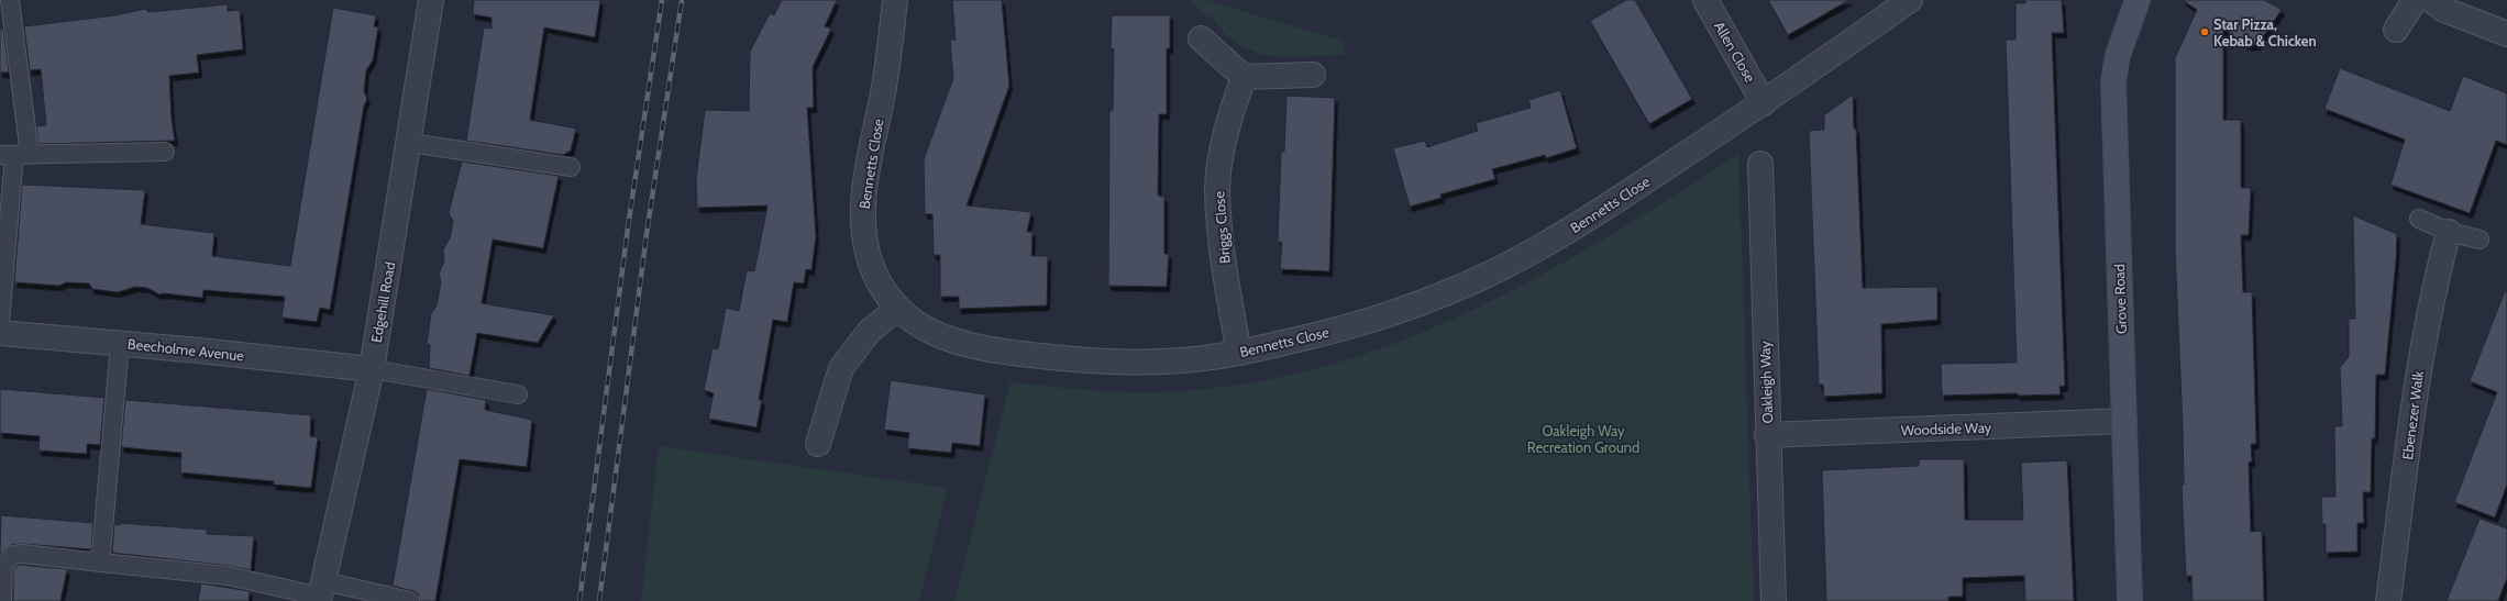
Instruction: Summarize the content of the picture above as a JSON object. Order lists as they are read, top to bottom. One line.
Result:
{"streets":{"street":["Allen Close","Bennetts Close","Briggs Close","Grove Road","Edgehill Road","Beecholme Avenue","Oakleigh Way","Ebenezer Walk","Woodside Way"]},"crossings":[["Allen Close","Bennetts Close"],["Bennetts Close","Briggs Close"],["Grove Road","Woodside Way"],["Edgehill Road","Beecholme Avenue"],["Oakleigh Way","Woodside Way"]],"parks":["Oakleigh Way Recreation Ground"],"places":["Star Pizza, Kebab & Chicken"]}
